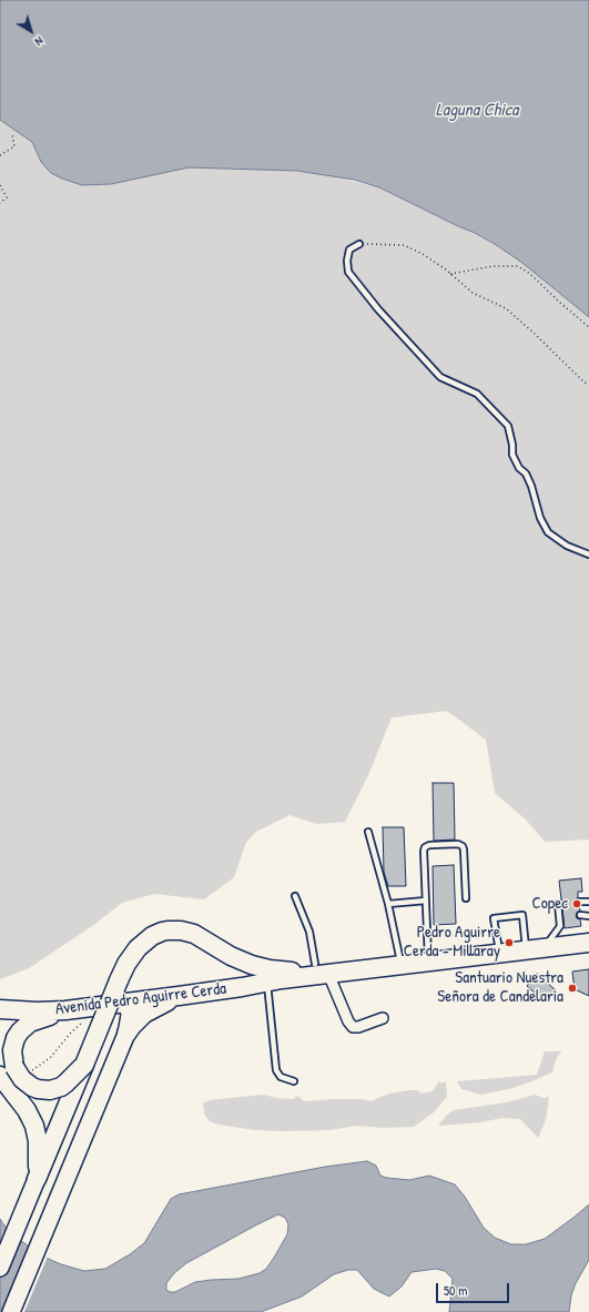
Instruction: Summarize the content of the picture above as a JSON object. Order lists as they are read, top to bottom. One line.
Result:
{"streets":{"highway":["Avenida Pedro Aguirre Cerda"]},"water":["Laguna Chica"],"places":["Copec","Pedro Aguirre Cerda - Millaray","Santuario Nuestra Señora de Candelaria"],"scale_bar":"50 m","north":"bottom right"}
